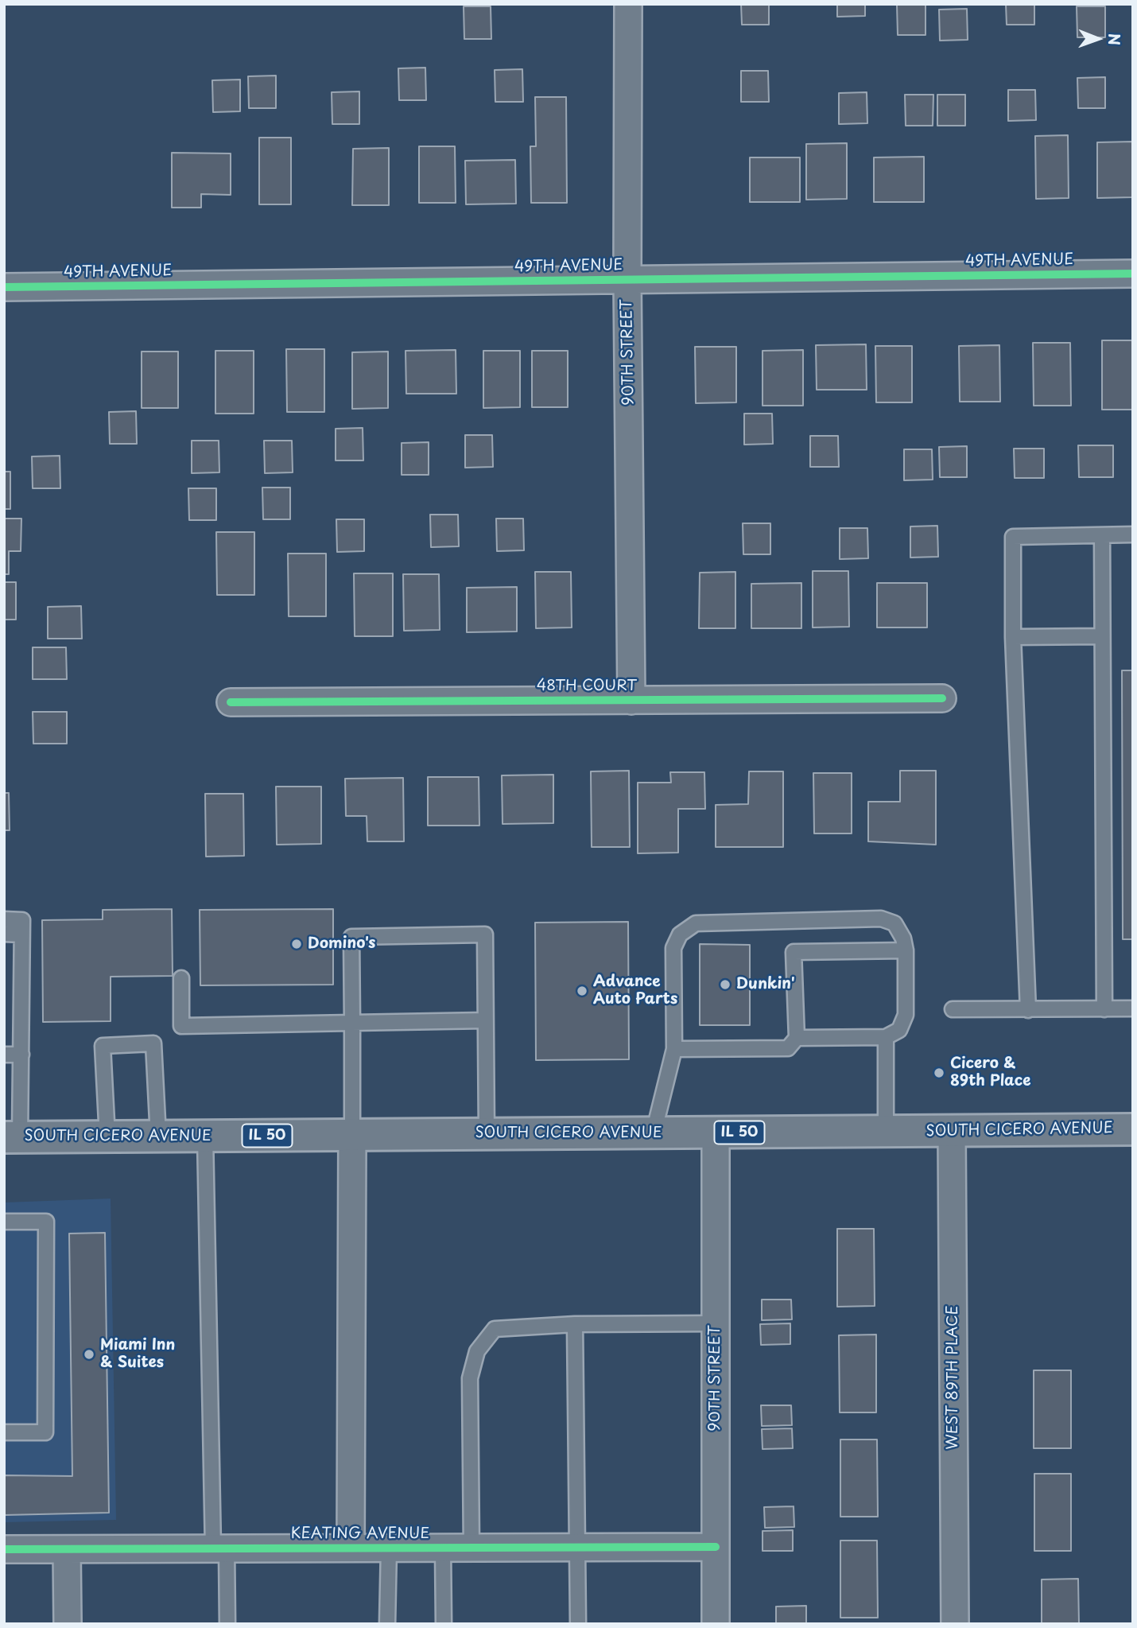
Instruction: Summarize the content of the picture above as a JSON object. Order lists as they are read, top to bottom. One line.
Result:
{"streets":{"main road":["SOUTH CICERO AVENUE","IL 50"],"street":["49TH AVENUE","90TH STREET","48TH COURT","WEST 89TH PLACE","KEATING AVENUE"]},"crossings":[["49TH AVENUE","90TH STREET"],["90TH STREET","48TH COURT"],["90TH STREET","SOUTH CICERO AVENUE"],["90TH STREET","KEATING AVENUE"],["SOUTH CICERO AVENUE","WEST 89TH PLACE"]],"places":["Domino's","Dunkin'","Advance Auto Parts","Cicero & 89th Place","Miami Inn & Suites"],"north":"right"}
